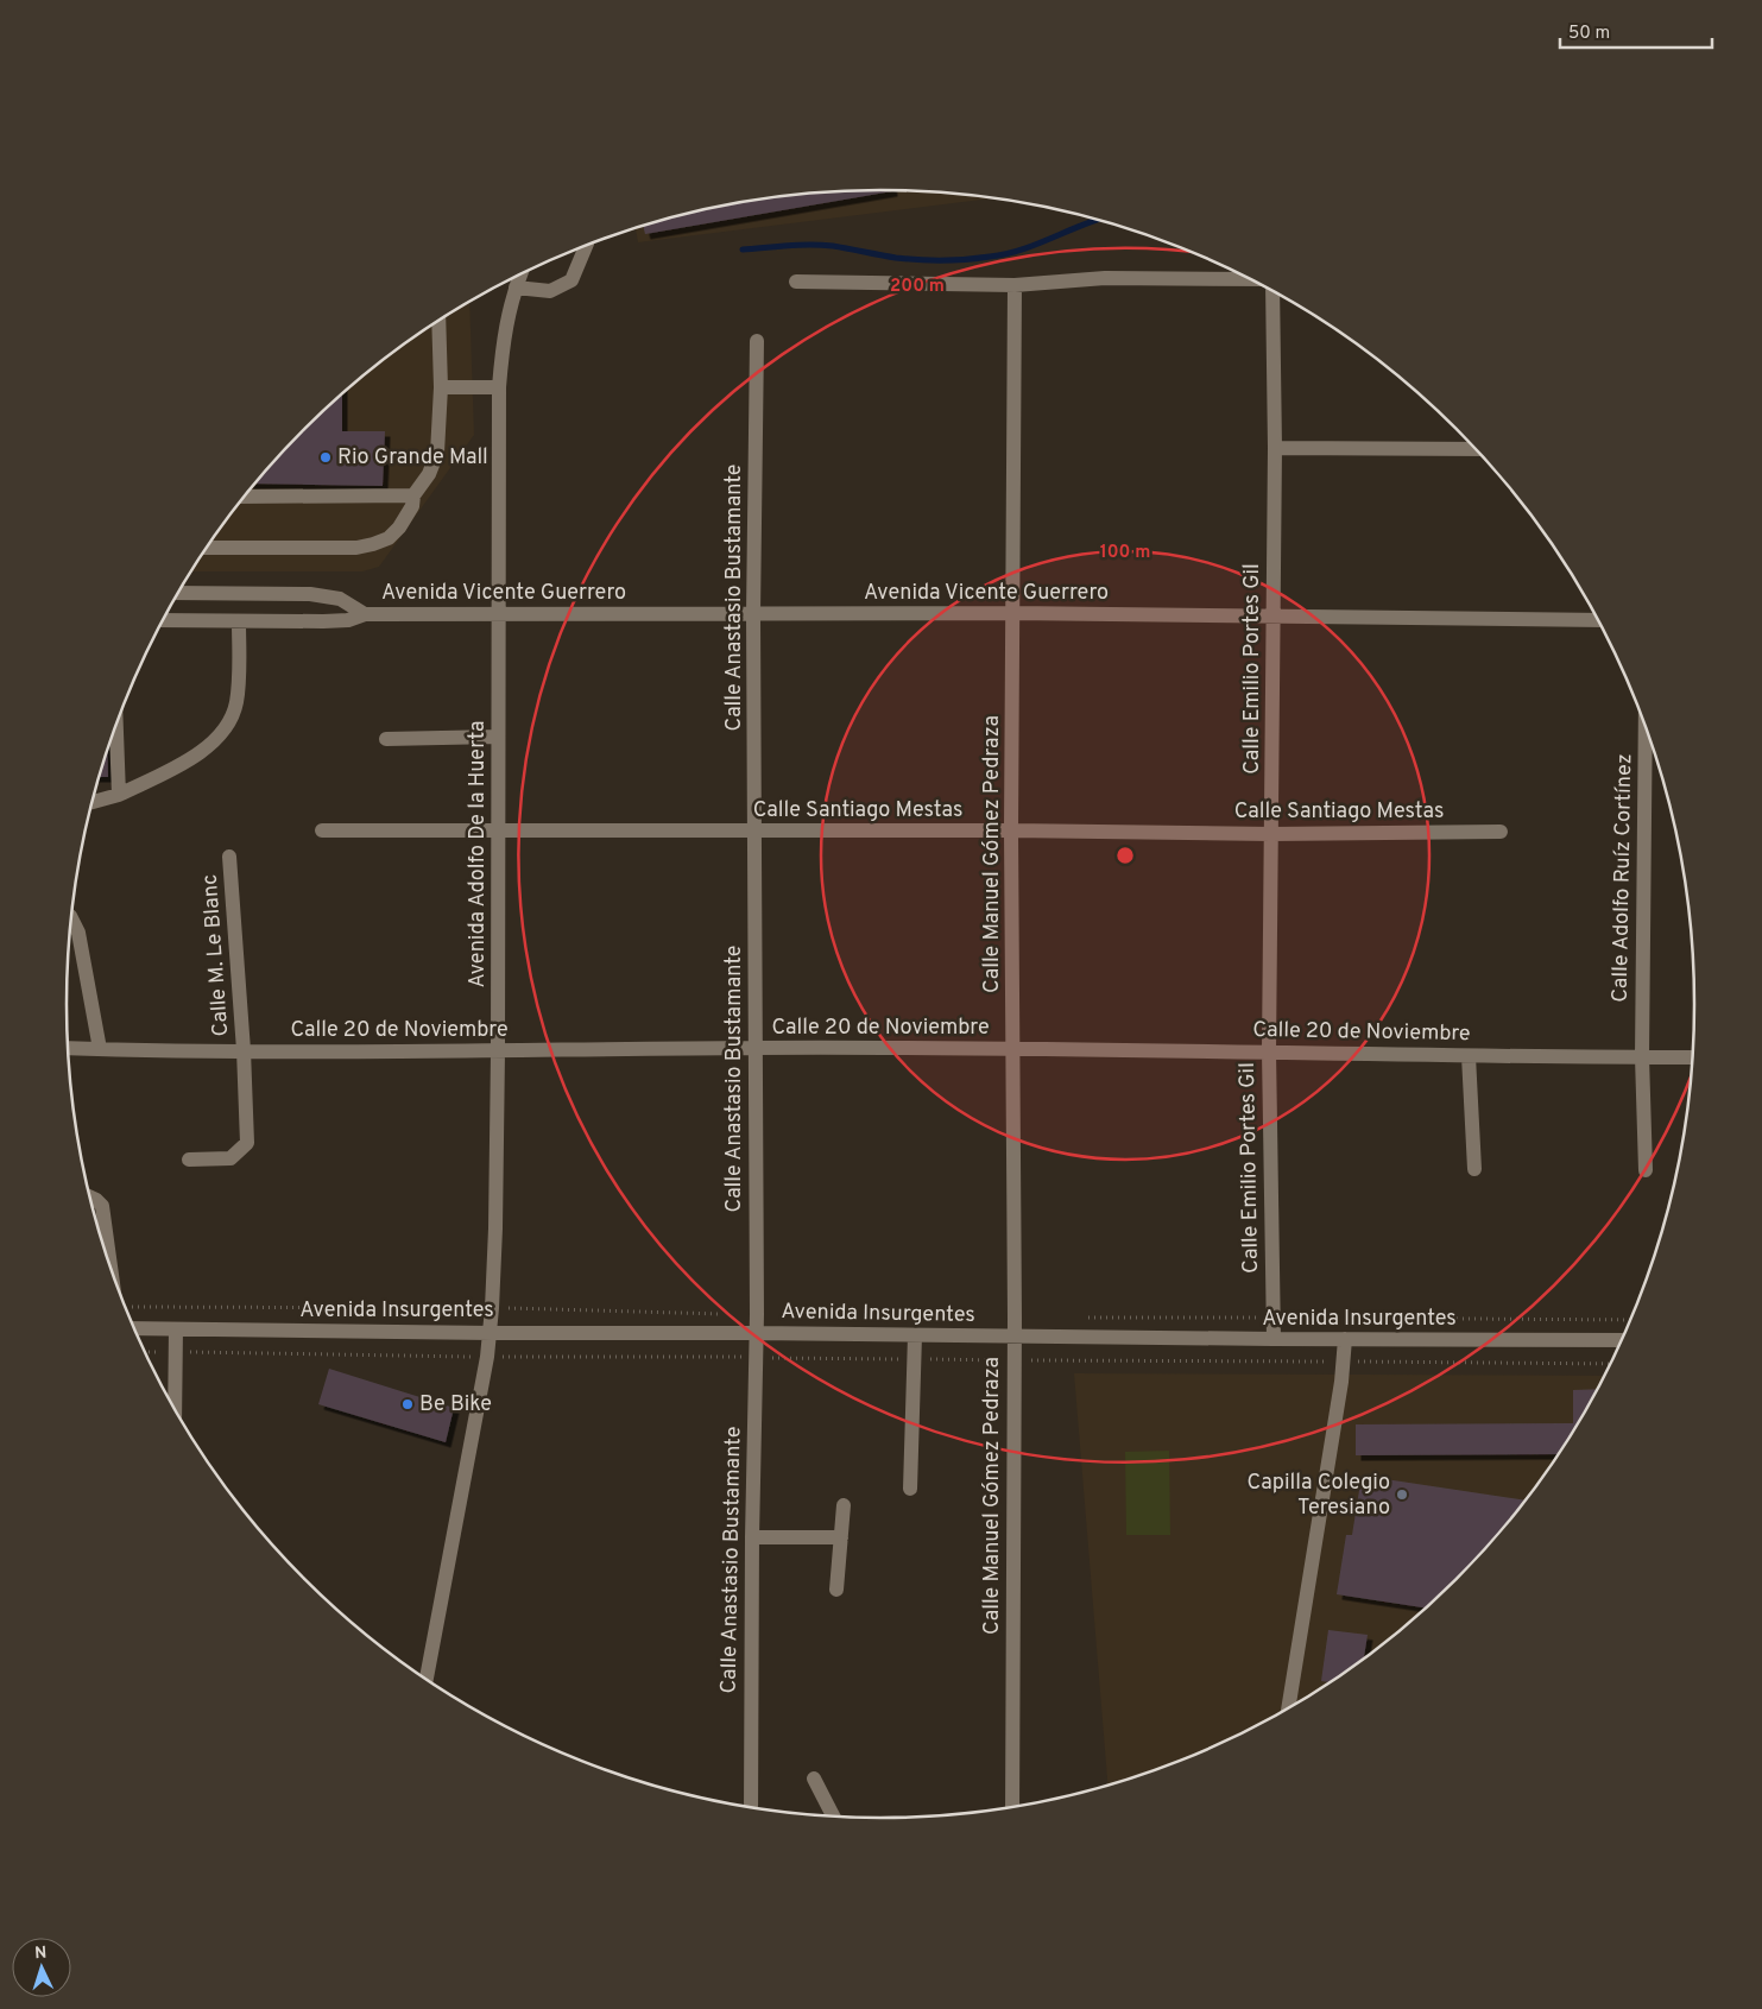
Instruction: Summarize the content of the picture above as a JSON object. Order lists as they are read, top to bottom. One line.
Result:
{"streets":{"street":["Avenida Vicente Guerrero","Calle Anastasio Bustamante","Calle Emilio Portes Gil","Calle Santiago Mestas","Avenida Adolfo De la Huerta","Calle Manuel Gómez Pedraza","Calle Adolfo Ruíz Cortínez","Calle M. Le Blanc","Calle 20 de Noviembre","Avenida Insurgentes"]},"crossings":[["Avenida Vicente Guerrero","Calle Anastasio Bustamante"],["Avenida Vicente Guerrero","Calle Emilio Portes Gil"],["Avenida Vicente Guerrero","Avenida Adolfo De la Huerta"],["Avenida Vicente Guerrero","Calle Manuel Gómez Pedraza"],["Calle Anastasio Bustamante","Calle Santiago Mestas"],["Calle Anastasio Bustamante","Calle 20 de Noviembre"],["Calle Anastasio Bustamante","Avenida Insurgentes"],["Calle Emilio Portes Gil","Calle Santiago Mestas"],["Calle Emilio Portes Gil","Calle 20 de Noviembre"],["Calle Emilio Portes Gil","Avenida Insurgentes"],["Calle Santiago Mestas","Avenida Adolfo De la Huerta"],["Calle Santiago Mestas","Calle Manuel Gómez Pedraza"],["Avenida Adolfo De la Huerta","Calle 20 de Noviembre"],["Avenida Adolfo De la Huerta","Avenida Insurgentes"],["Calle Manuel Gómez Pedraza","Calle 20 de Noviembre"],["Calle Manuel Gómez Pedraza","Avenida Insurgentes"],["Calle Adolfo Ruíz Cortínez","Calle 20 de Noviembre"],["Calle M. Le Blanc","Calle 20 de Noviembre"]],"places":["Rio Grande Mall","Be Bike","Capilla Colegio Teresiano"],"scale_bar":"50 m","north":"top","rings":["200 m","100 m"]}
